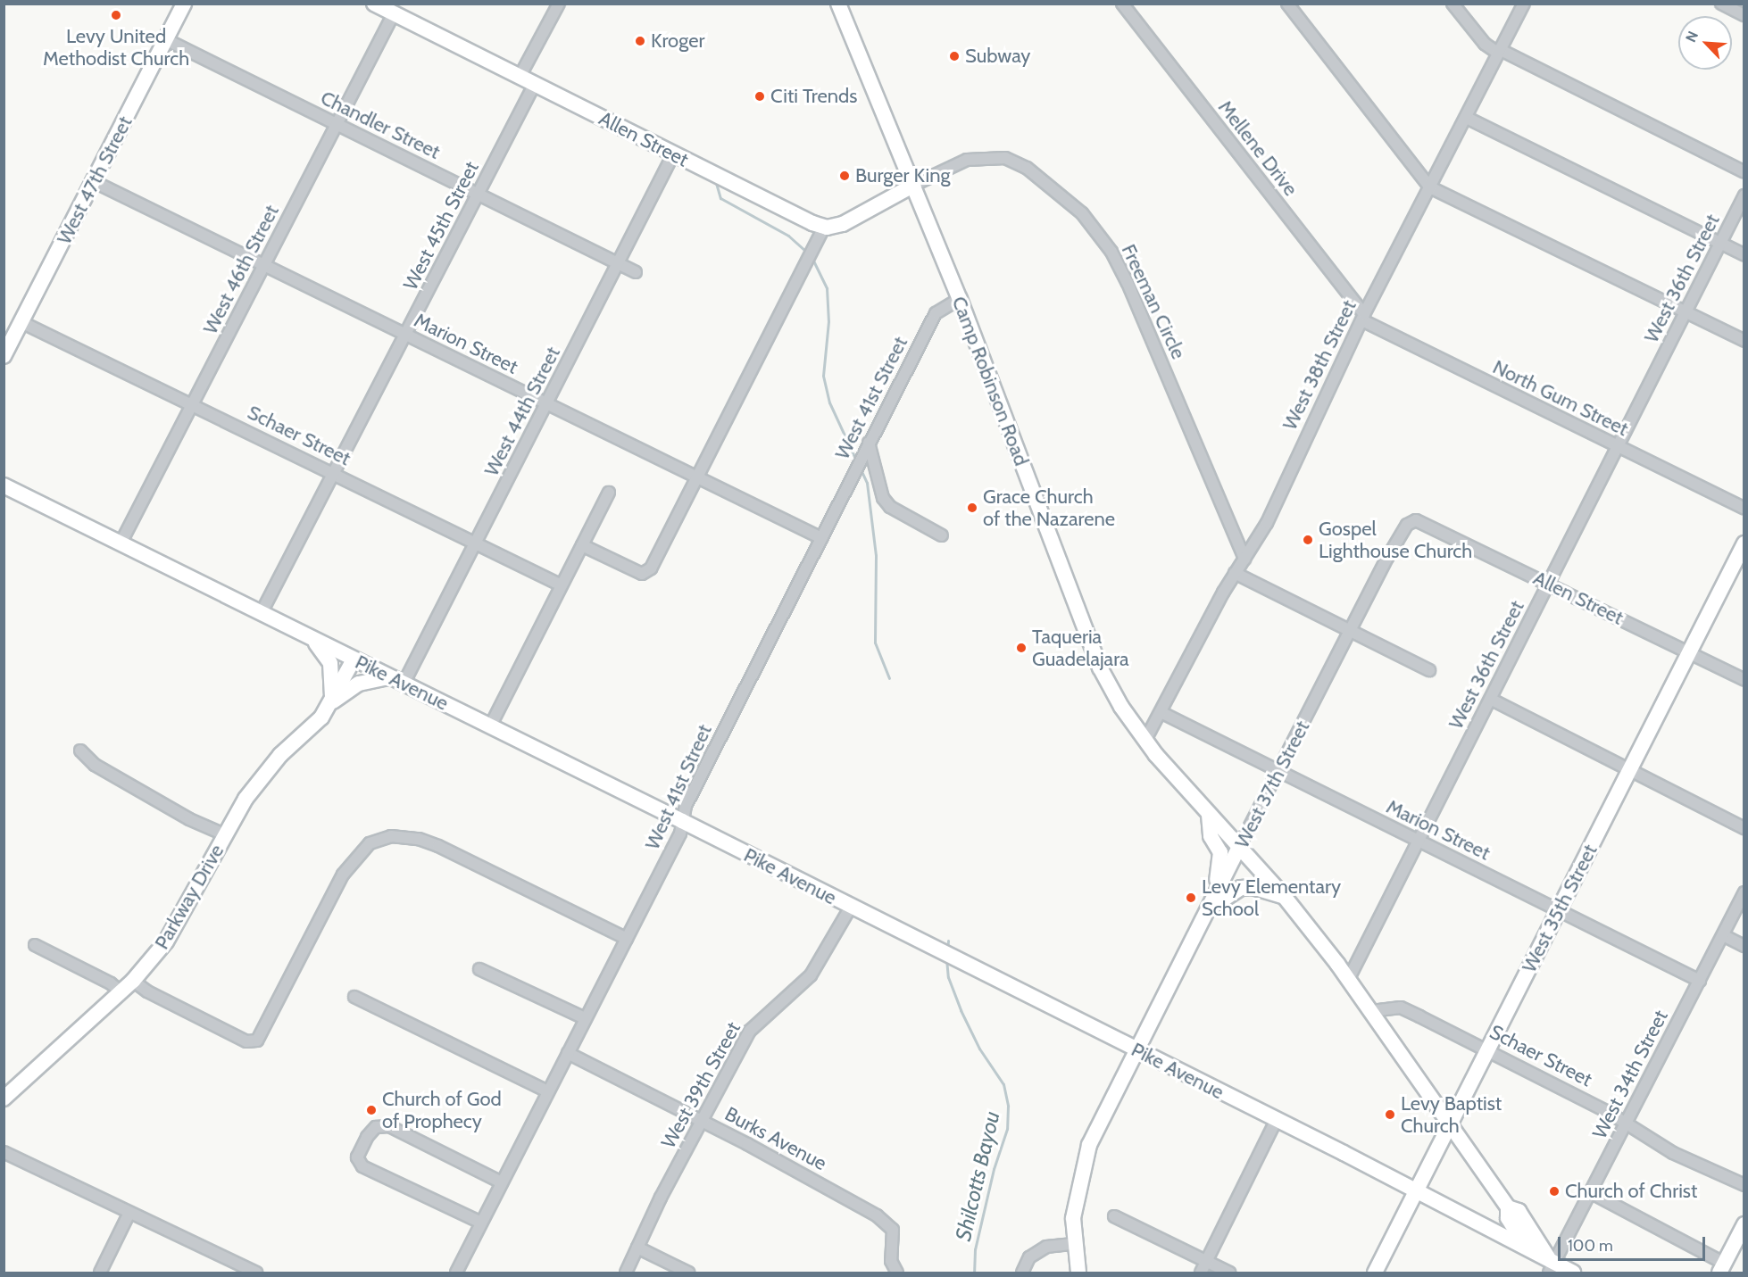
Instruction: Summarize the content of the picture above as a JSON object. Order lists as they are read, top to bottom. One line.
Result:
{"streets":{"street":["Chandler Street","Allen Street","Mellene Drive","West 47th Street","West 45th Street","West 46th Street","West 36th Street","Freeman Circle","Marion Street","West 38th Street","Camp Robinson Road","West 41st Street","North Gum Street","West 44th Street","Schaer Street","Pike Avenue","West 37th Street","Parkway Drive","West 35th Street","West 34th Street","West 39th Street","Burks Avenue"]},"crossings":[["Chandler Street","West 47th Street"],["Chandler Street","West 45th Street"],["Chandler Street","West 46th Street"],["Chandler Street","West 44th Street"],["Allen Street","West 45th Street"],["Allen Street","West 46th Street"],["Allen Street","West 36th Street"],["Allen Street","West 44th Street"],["Allen Street","West 37th Street"],["Allen Street","West 35th Street"],["Mellene Drive","West 38th Street"],["Mellene Drive","North Gum Street"],["West 47th Street","Marion Street"],["West 47th Street","Schaer Street"],["West 45th Street","Marion Street"],["West 45th Street","Schaer Street"],["West 45th Street","Pike Avenue"],["West 46th Street","Marion Street"],["West 46th Street","Schaer Street"],["West 46th Street","Pike Avenue"],["West 36th Street","Marion Street"],["West 36th Street","Camp Robinson Road"],["West 36th Street","North Gum Street"],["Freeman Circle","West 38th Street"],["Freeman Circle","Camp Robinson Road"],["Marion Street","West 38th Street"],["Marion Street","West 41st Street"],["Marion Street","West 44th Street"],["Marion Street","West 37th Street"],["Marion Street","West 35th Street"],["Marion Street","West 34th Street"],["West 38th Street","Camp Robinson Road"],["West 38th Street","North Gum Street"],["Camp Robinson Road","West 41st Street"],["Camp Robinson Road","Schaer Street"],["Camp Robinson Road","Pike Avenue"],["Camp Robinson Road","West 37th Street"],["Camp Robinson Road","West 35th Street"],["Camp Robinson Road","West 34th Street"],["West 41st Street","Pike Avenue"],["West 41st Street","Burks Avenue"],["West 44th Street","Schaer Street"],["West 44th Street","Pike Avenue"],["Schaer Street","West 35th Street"],["Schaer Street","West 34th Street"],["Pike Avenue","West 37th Street"],["Pike Avenue","Parkway Drive"],["Pike Avenue","West 35th Street"],["Pike Avenue","West 34th Street"],["Pike Avenue","West 39th Street"],["West 39th Street","Burks Avenue"]],"water":["Shilcotts Bayou"],"places":["Levy United Methodist Church","Kroger","Subway","Citi Trends","Burger King","Grace Church of the Nazarene","Gospel Lighthouse Church","Taqueria Guadelajara","Levy Elementary School","Church of God of Prophecy","Levy Baptist Church","Church of Christ"],"scale_bar":"100 m","north":"top left"}
